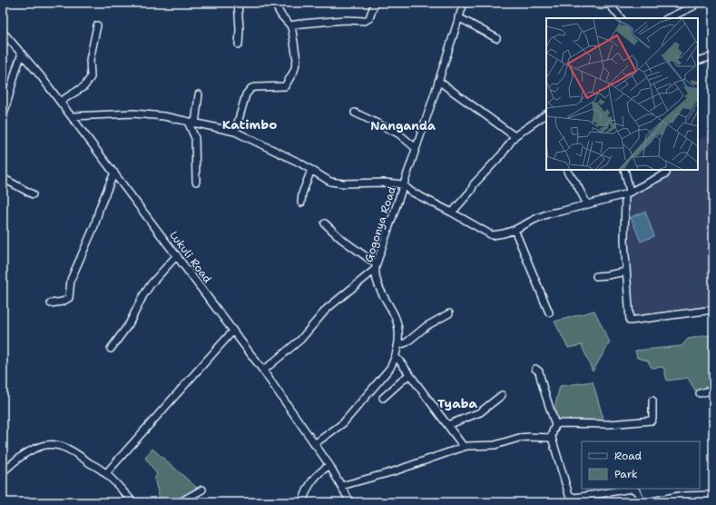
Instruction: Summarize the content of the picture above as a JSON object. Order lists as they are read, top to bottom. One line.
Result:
{"streets":{"street":["Gogonya Road","Lukuli Road"]},"crossings":[["Gogonya Road","Lukuli Road"]],"districts":["Katimbo","Nanganda","Tyaba"],"legend":["Road","Park"]}
